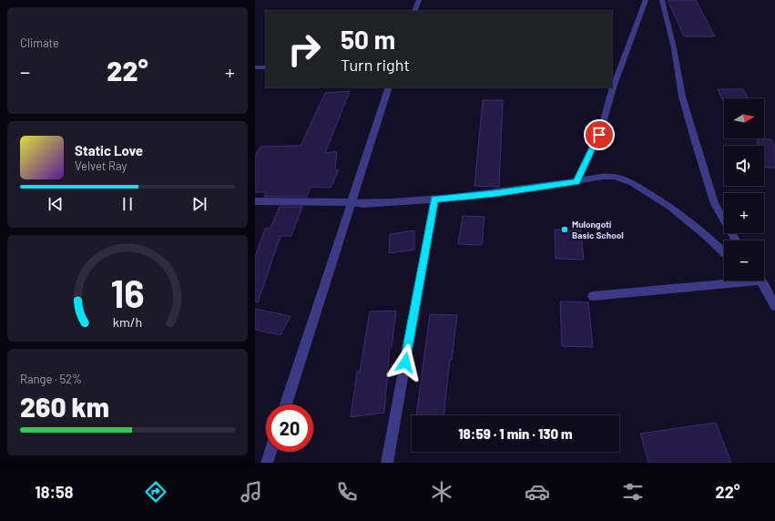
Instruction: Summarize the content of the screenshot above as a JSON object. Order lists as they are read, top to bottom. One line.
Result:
{"places":["Mulongoti Basic School"],"north":"right","page":{"tile":["Climate",["Range · 52%","260 km"]],"turn":["50 m","Turn right"],"heat":["−","22°","+"],"map_buttons":["+","−"],"song":["Static Love","Velvet Ray"],"limit":"20","trip":"18:59 · 1 min · 130 m","tabs":["18:58","22°"],"gauge":["16","km/h"]}}
